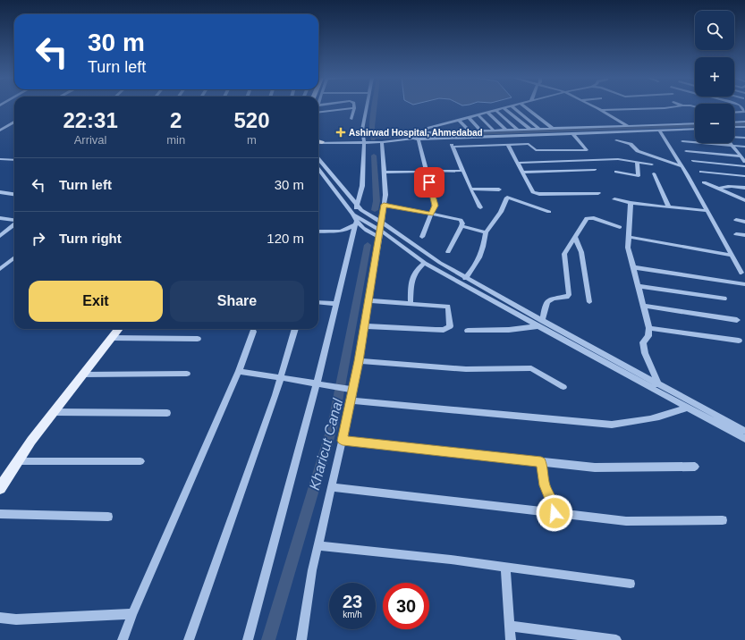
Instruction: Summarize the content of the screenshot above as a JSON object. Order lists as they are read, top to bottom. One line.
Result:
{"water":["Kharicut Canal"],"places":{"health":["Ashirwad Hospital, Ahmedabad"]},"page":{"map_buttons":["+","−"],"turn":["30 m","Turn left"],"eta":["22:31","Arrival","2","min","520","m"],"list":[{"name":"Turn left","value":"30 m"},{"name":"Turn right","value":"120 m"}],"buttons":["Exit","Share"],"speed":"23 km/h","limit":"30"}}
